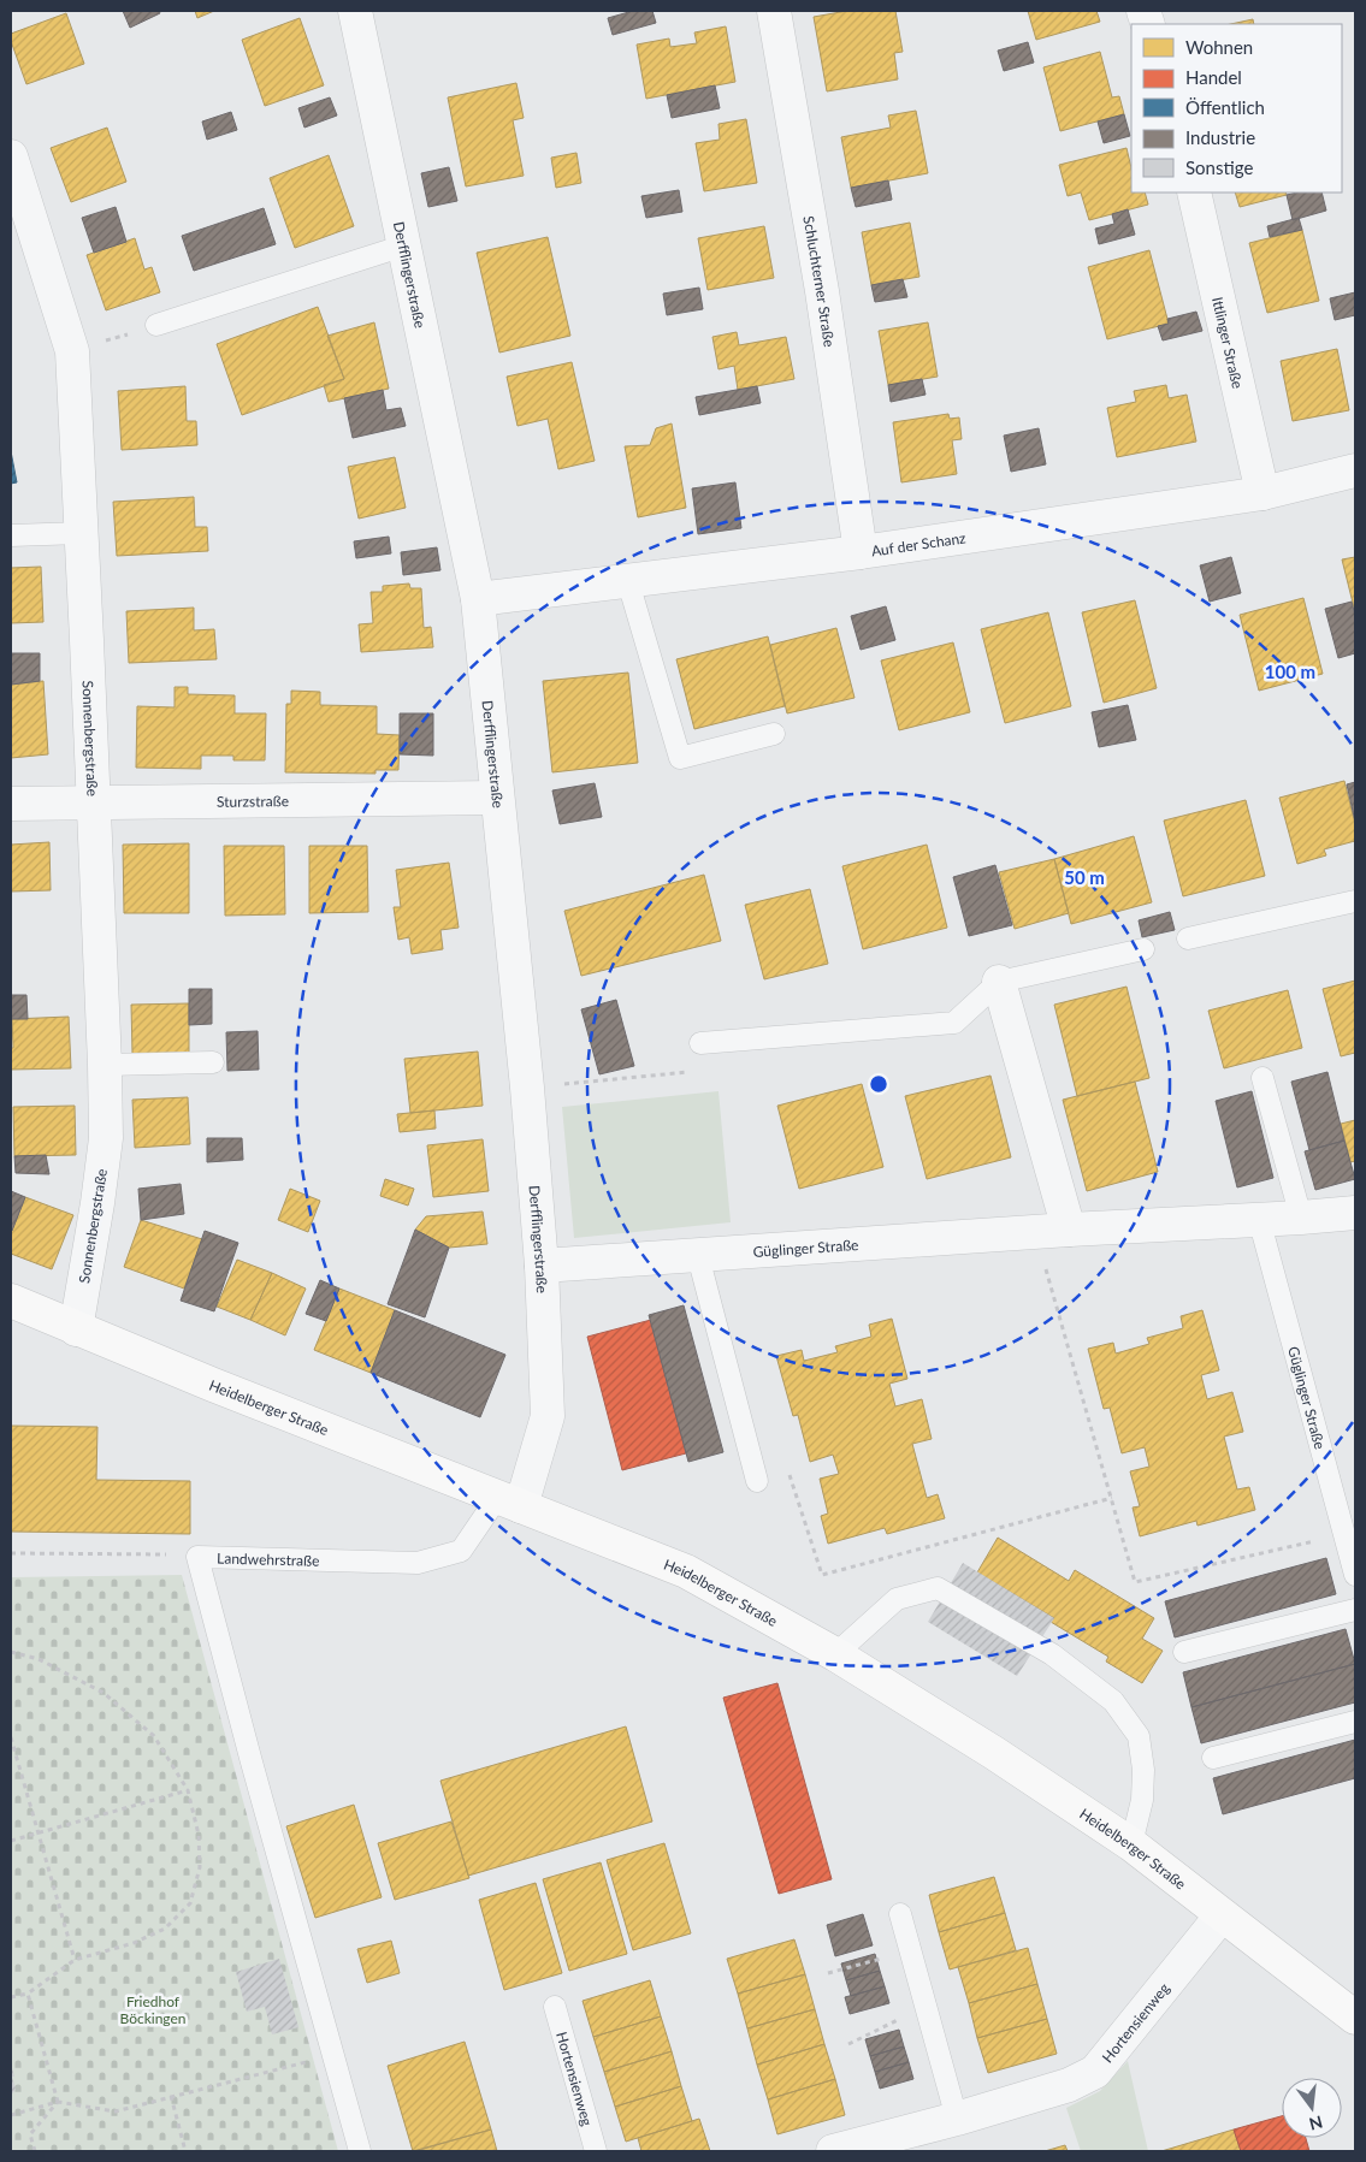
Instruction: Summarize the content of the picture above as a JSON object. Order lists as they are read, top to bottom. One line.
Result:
{"streets":{"main road":["Heidelberger Straße"],"street":["Derfflingerstraße","Schluchterner Straße","Ittlinger Straße","Auf der Schanz","Sonnenbergstraße","Sturzstraße","Güglinger Straße","Hortensienweg"],"lane":["Landwehrstraße"]},"crossings":[["Derfflingerstraße","Auf der Schanz"],["Derfflingerstraße","Sturzstraße"],["Derfflingerstraße","Güglinger Straße"],["Derfflingerstraße","Heidelberger Straße"],["Derfflingerstraße","Landwehrstraße"],["Schluchterner Straße","Auf der Schanz"],["Ittlinger Straße","Auf der Schanz"],["Sonnenbergstraße","Sturzstraße"],["Sonnenbergstraße","Heidelberger Straße"],["Heidelberger Straße","Landwehrstraße"],["Heidelberger Straße","Hortensienweg"]],"parks":["Friedhof Böckingen"],"legend":["Wohnen","Handel","Öffentlich","Industrie","Sonstige"],"north":"bottom","rings":["100 m","50 m"]}
